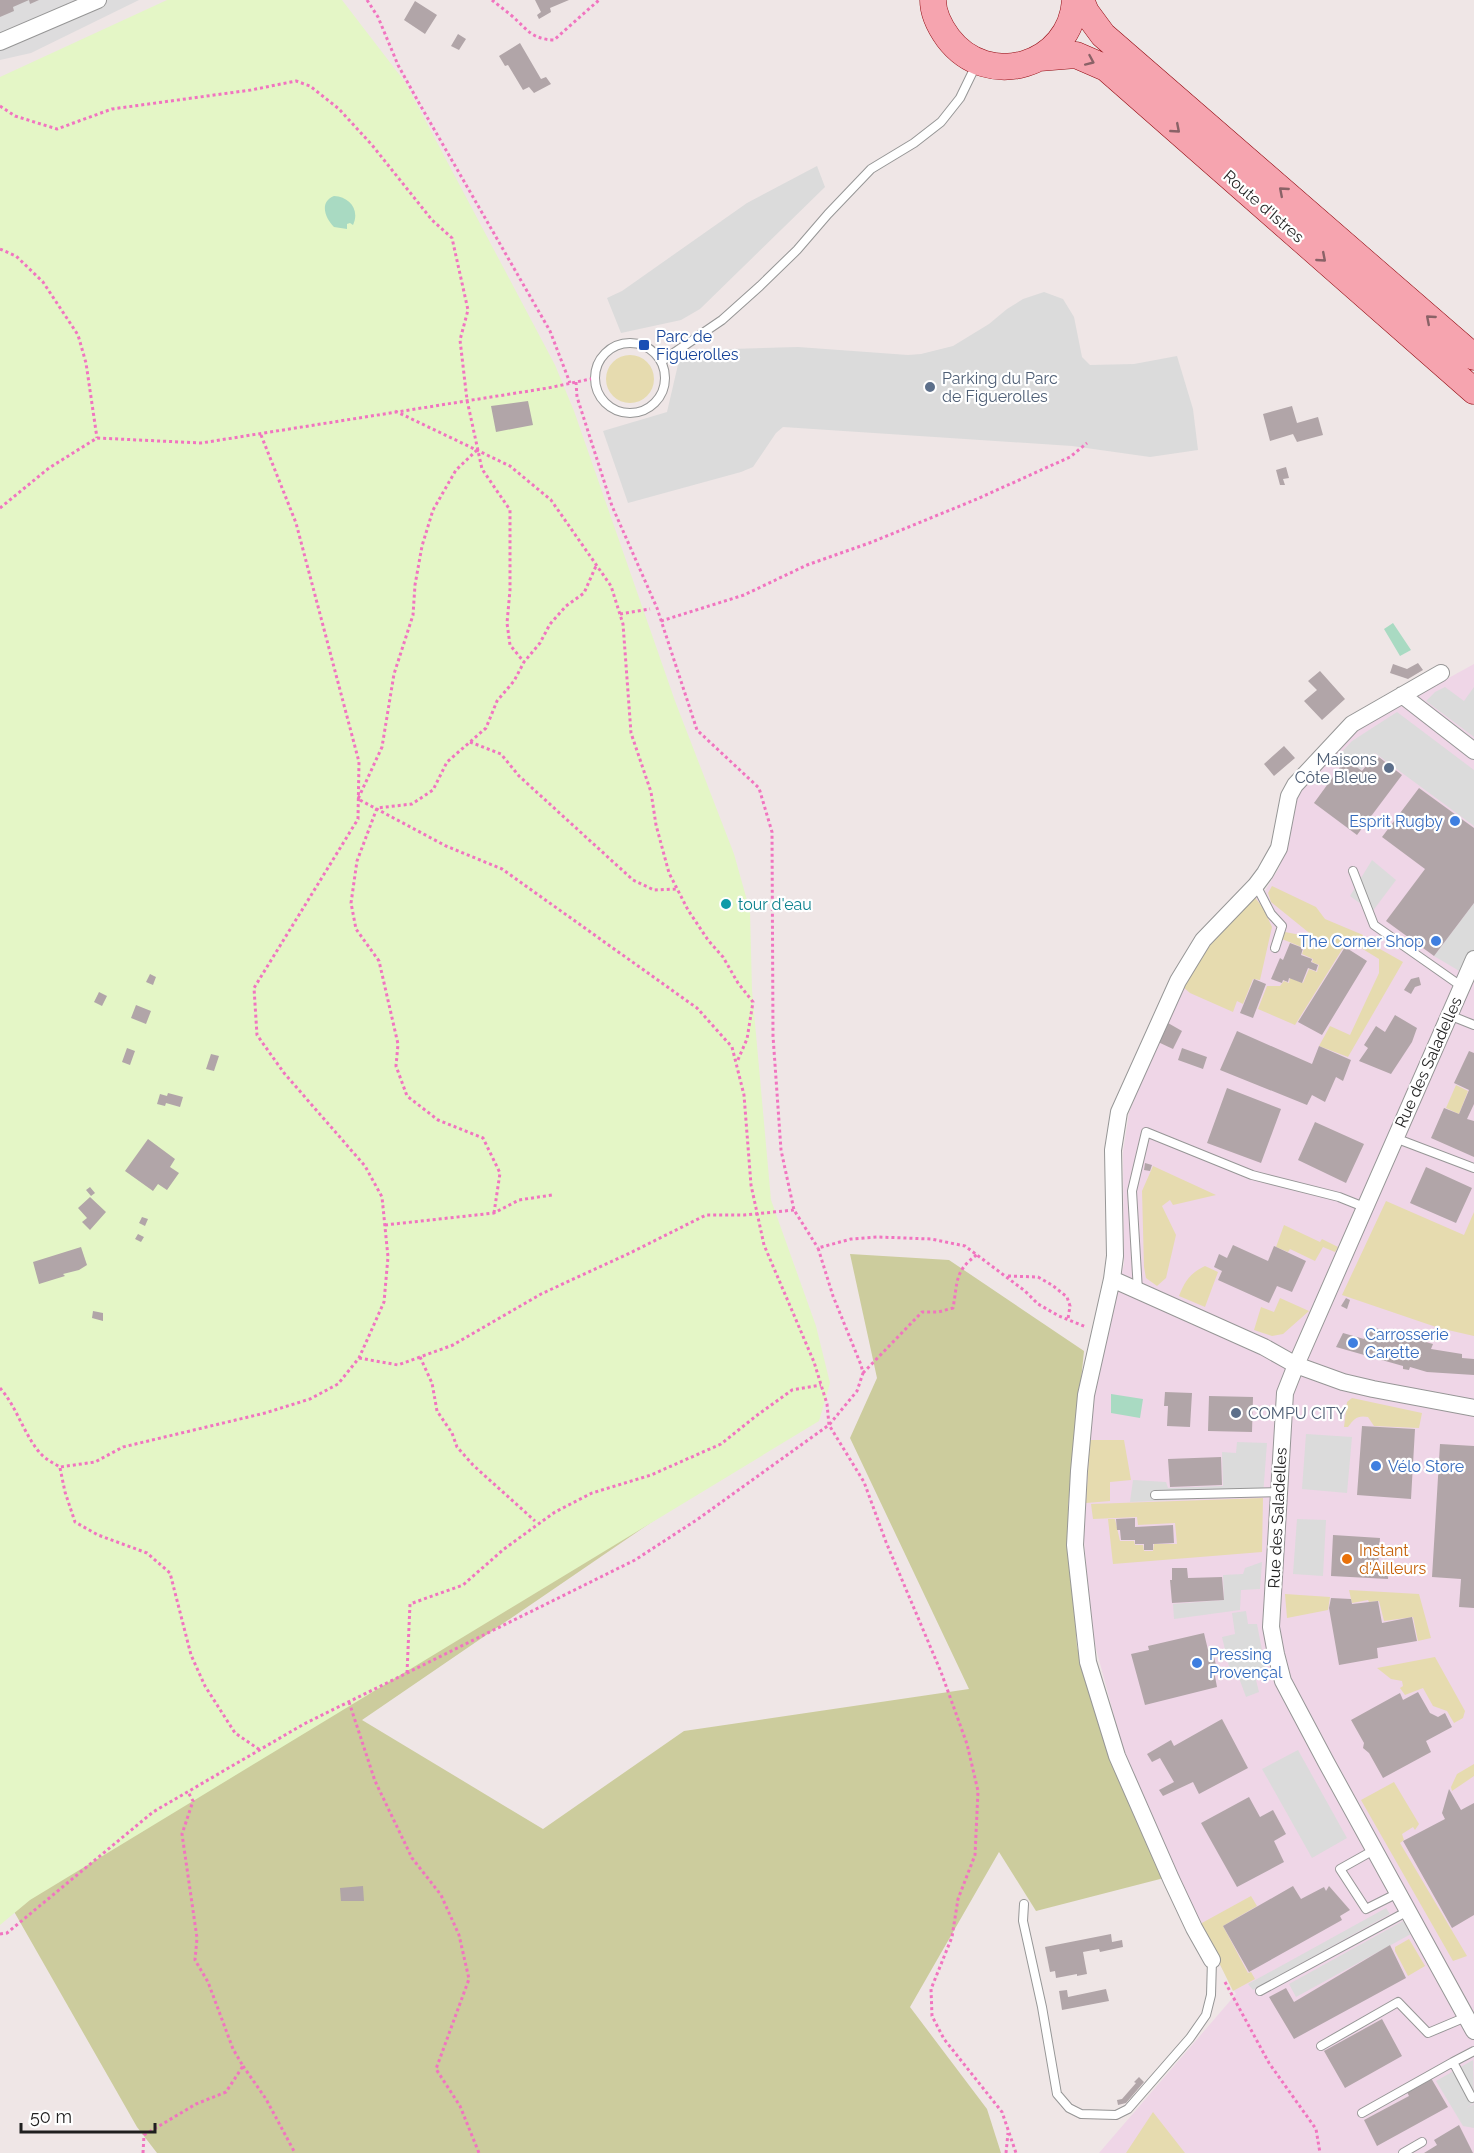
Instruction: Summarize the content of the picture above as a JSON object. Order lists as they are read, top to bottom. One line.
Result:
{"streets":{"main road":["Route d'Istres"],"street":["Rue des Saladelles"]},"places":{"transit":["Parc de Figuerolles"],"other":["Parking du Parc de Figuerolles","Maisons Côte Bleue","Esprit Rugby","tour d'eau","The Corner Shop","Carrosserie Carette","COMPU CITY","Vélo Store","Instant d'Ailleurs","Pressing Provençal"]},"scale_bar":"50 m"}
